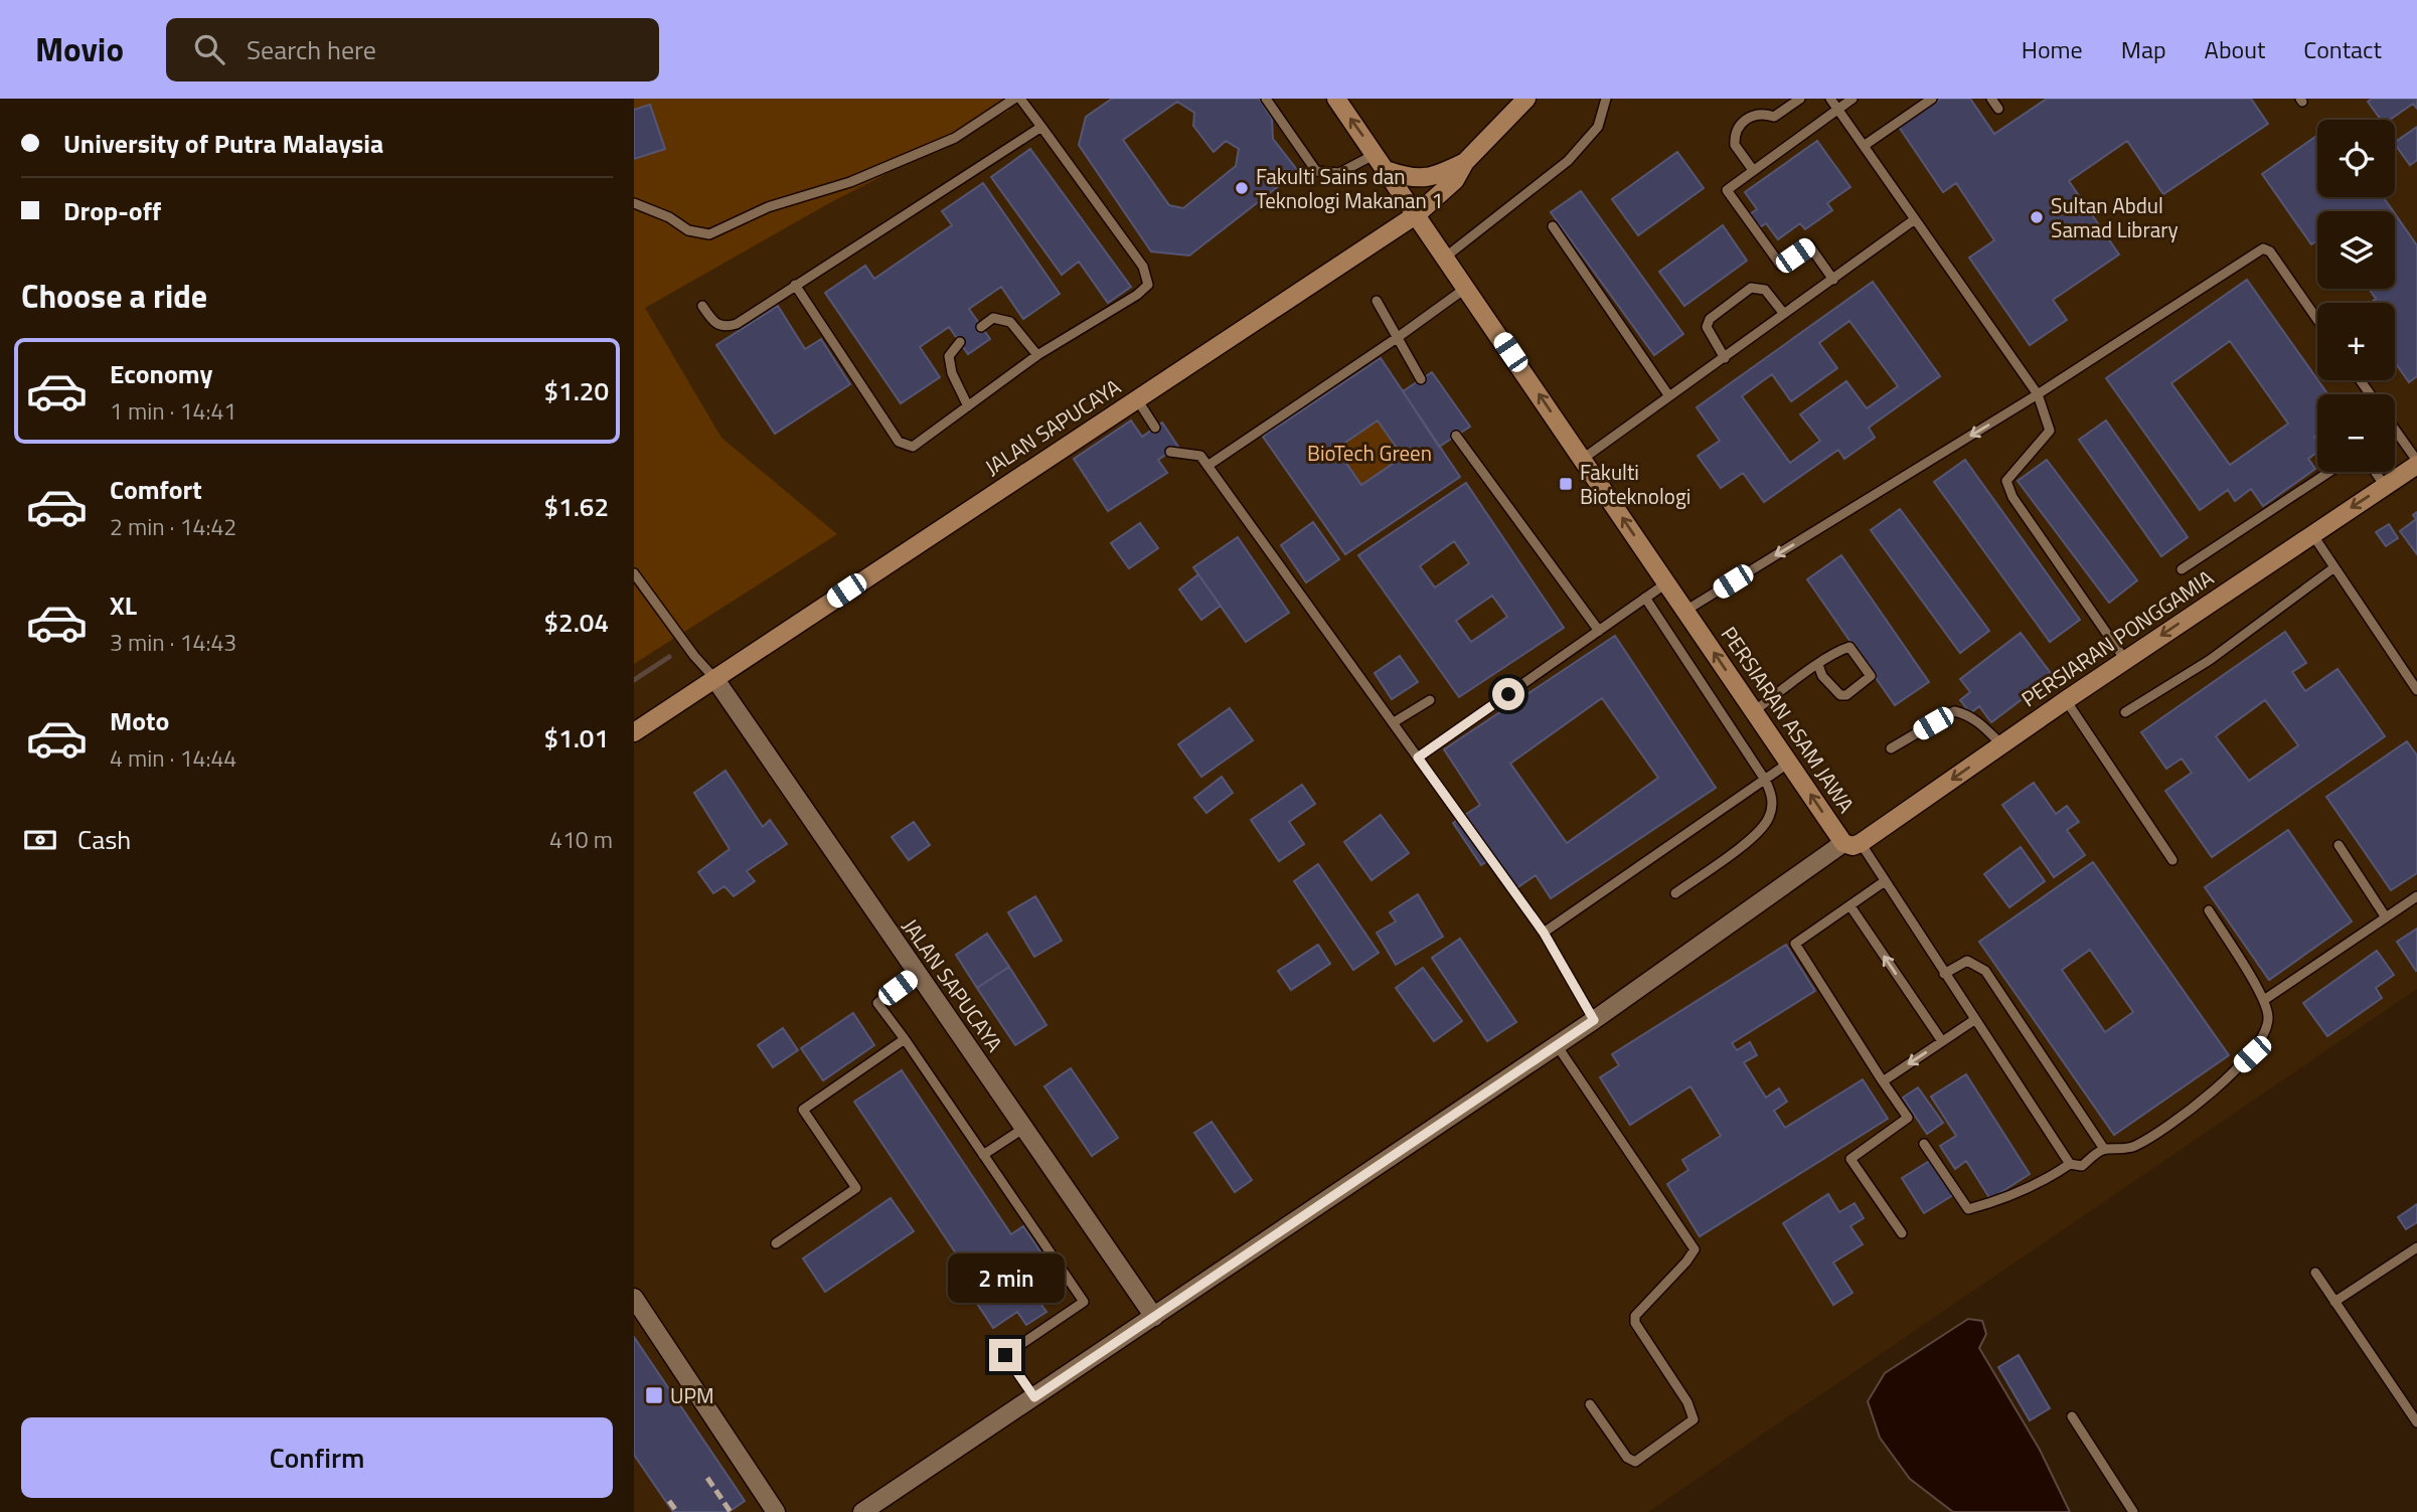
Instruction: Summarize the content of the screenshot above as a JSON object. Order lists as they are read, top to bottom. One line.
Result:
{"streets":{"street":["JALAN SAPUCAYA","PERSIARAN PONGGAMIA","PERSIARAN ASAM JAWA"]},"crossings":[["JALAN SAPUCAYA","PERSIARAN ASAM JAWA"],["PERSIARAN PONGGAMIA","PERSIARAN ASAM JAWA"]],"one_way":["PERSIARAN PONGGAMIA","PERSIARAN ASAM JAWA"],"parks":["BioTech Green"],"places":{"other":["Fakulti Sains dan Teknologi Makanan 1","Sultan Abdul Samad Library"],"transit":["Fakulti Bioteknologi","UPM"]},"page":{"header":"Movio","search":"Search here","nav":["Home","Map","About","Contact"],"banner":["University of Putra Malaysia","Drop-off"],"map_buttons":["+","−"],"heading":"Choose a ride","list":[{"name":"Economy","note":"1 min · 14:41","value":"$1.20"},{"name":"Comfort","note":"2 min · 14:42","value":"$1.62"},{"name":"XL","note":"3 min · 14:43","value":"$2.04"},{"name":"Moto","note":"4 min · 14:44","value":"$1.01"}],"pay":["Cash","410 m"],"bubble":"2 min","buttons":"Confirm"}}
